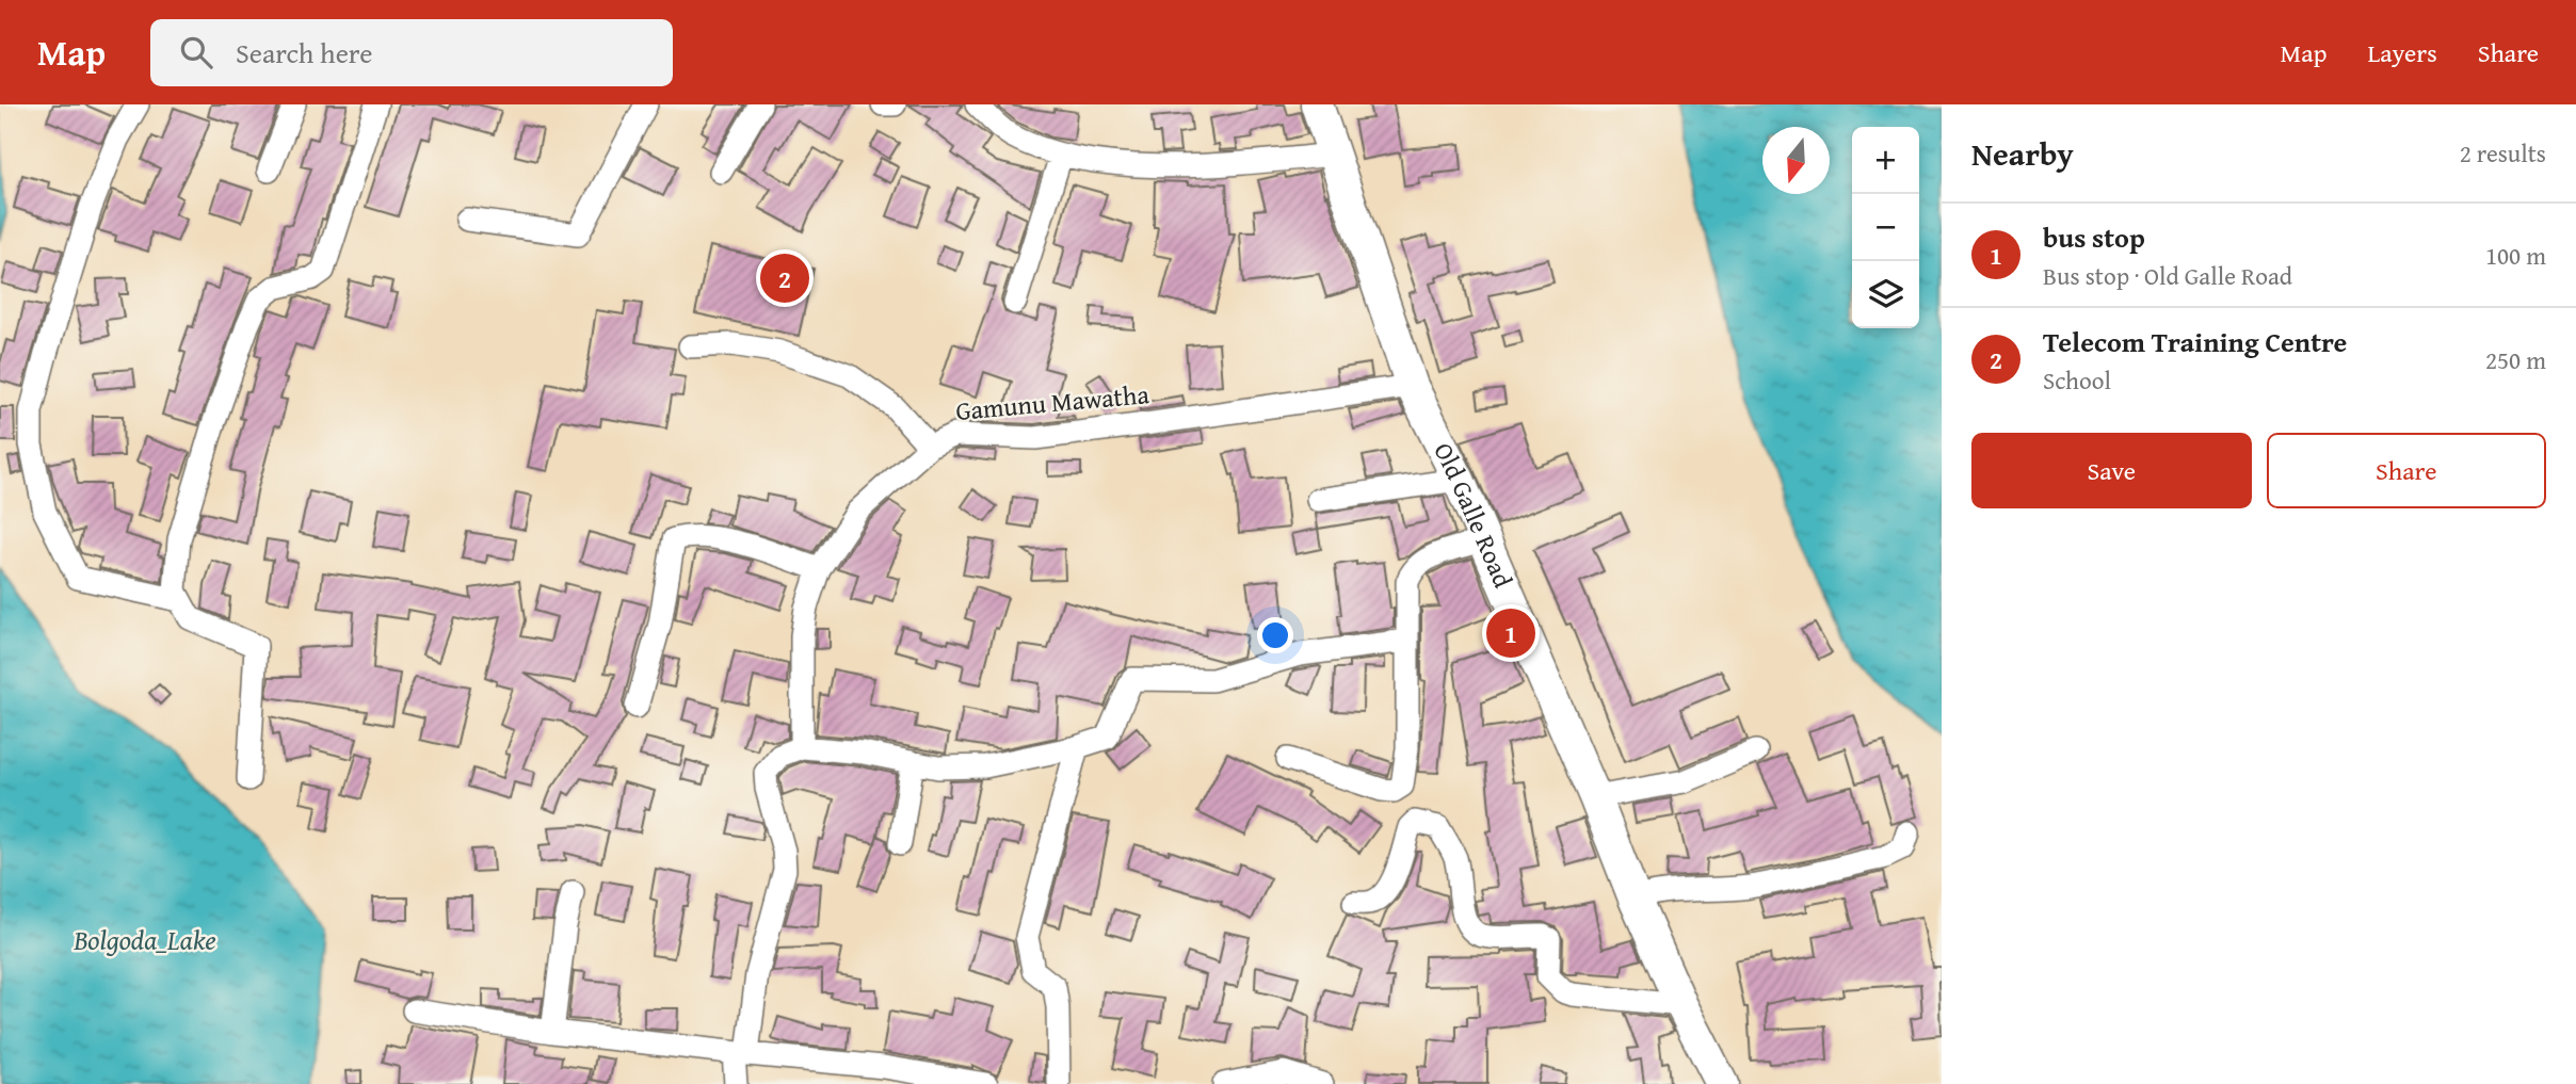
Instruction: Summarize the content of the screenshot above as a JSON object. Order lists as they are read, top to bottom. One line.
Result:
{"streets":{"highway":["Old Galle Road"],"street":["Gamunu Mawatha"]},"crossings":[["Gamunu Mawatha","Old Galle Road"]],"water":["Bolgoda_Lake"],"north":"bottom","page":{"header":"Map","search":"Search here","nav":["Map","Layers","Share"],"heading":["Nearby","2 results"],"map_buttons":["+","−"],"list":[{"mark":"1","name":"bus stop","note":"Bus stop · Old Galle Road","value":"100 m"},{"mark":"2","name":"Telecom Training Centre","note":"School","value":"250 m"}],"pins":["2","1"],"buttons":["Save","Share"]}}
